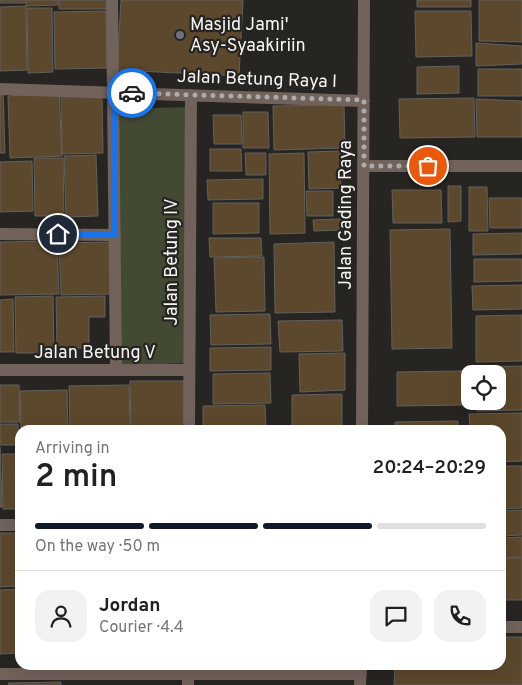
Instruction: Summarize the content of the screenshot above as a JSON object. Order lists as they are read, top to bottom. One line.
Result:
{"streets":{"street":["Jalan Betung Raya I","Jalan Gading Raya","Jalan Betung IV","Jalan Betung V"]},"crossings":[["Jalan Betung Raya I","Jalan Gading Raya"],["Jalan Betung Raya I","Jalan Betung IV"],["Jalan Betung IV","Jalan Betung V"]],"places":["Masjid Jami' Asy-Syaakiriin"],"page":{"heading":["2 min","Arriving in","20:24–20:29"],"panel":["Jordan","Courier · 4.4"],"bar":"On the way · 50 m"}}
